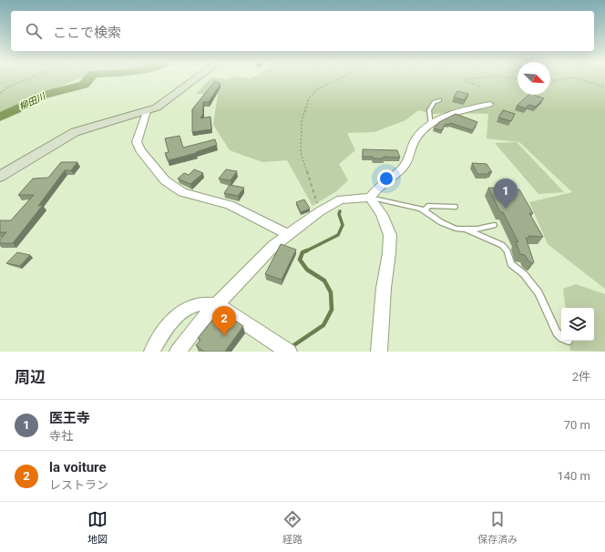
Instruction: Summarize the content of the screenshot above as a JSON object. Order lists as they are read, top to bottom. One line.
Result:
{"water":["柳田川"],"north":"bottom right","page":{"search":"ここで検索","pins":["1","2"],"heading":["周辺","2件"],"list":[{"mark":"1","name":"医王寺","note":"寺社","value":"70 m"},{"mark":"2","name":"la voiture","note":"レストラン","value":"140 m"}],"nav":["地図","経路","保存済み"]}}
